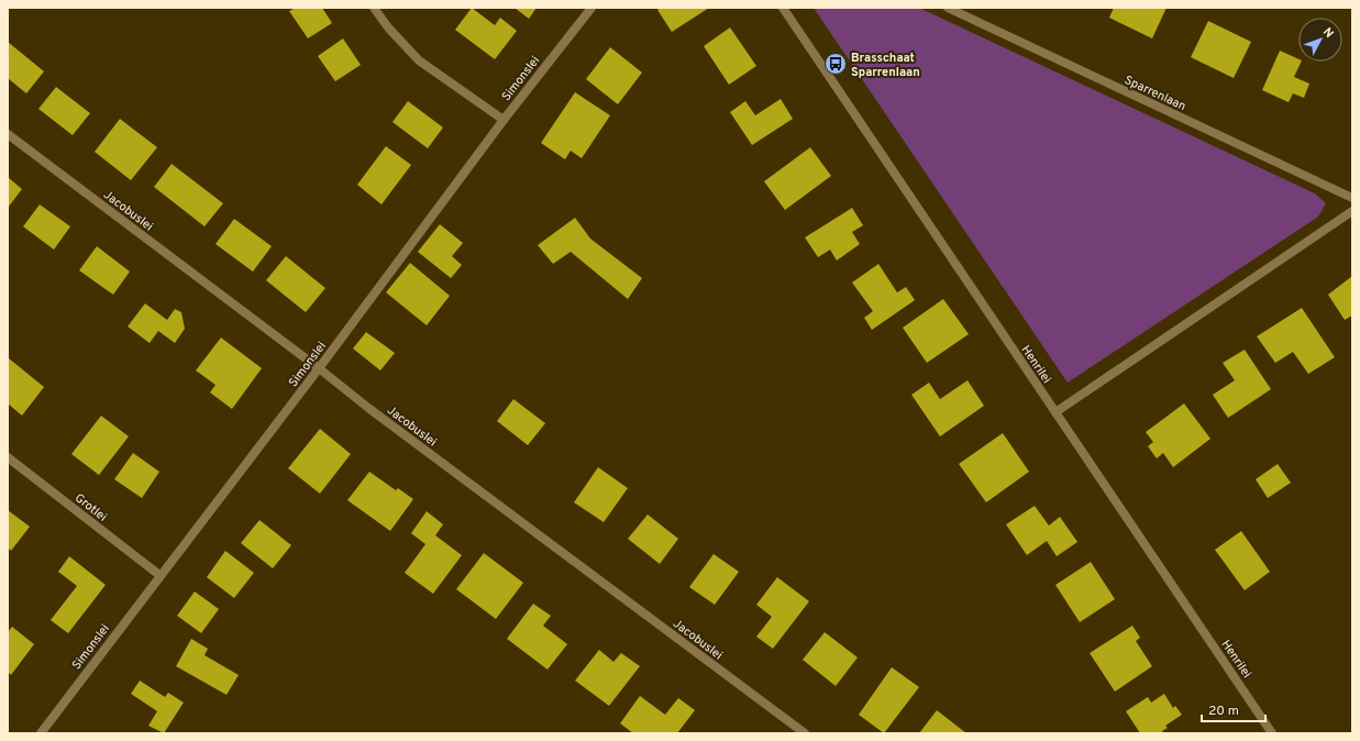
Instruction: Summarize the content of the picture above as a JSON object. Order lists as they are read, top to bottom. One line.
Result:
{"streets":{"street":["Simonslei","Sparrenlaan","Jacobuslei","Henrilei","Grotlei"]},"crossings":[["Simonslei","Jacobuslei"],["Simonslei","Grotlei"]],"places":{"bus stop":["Brasschaat Sparrenlaan"]},"scale_bar":"20 m","north":"top right"}
